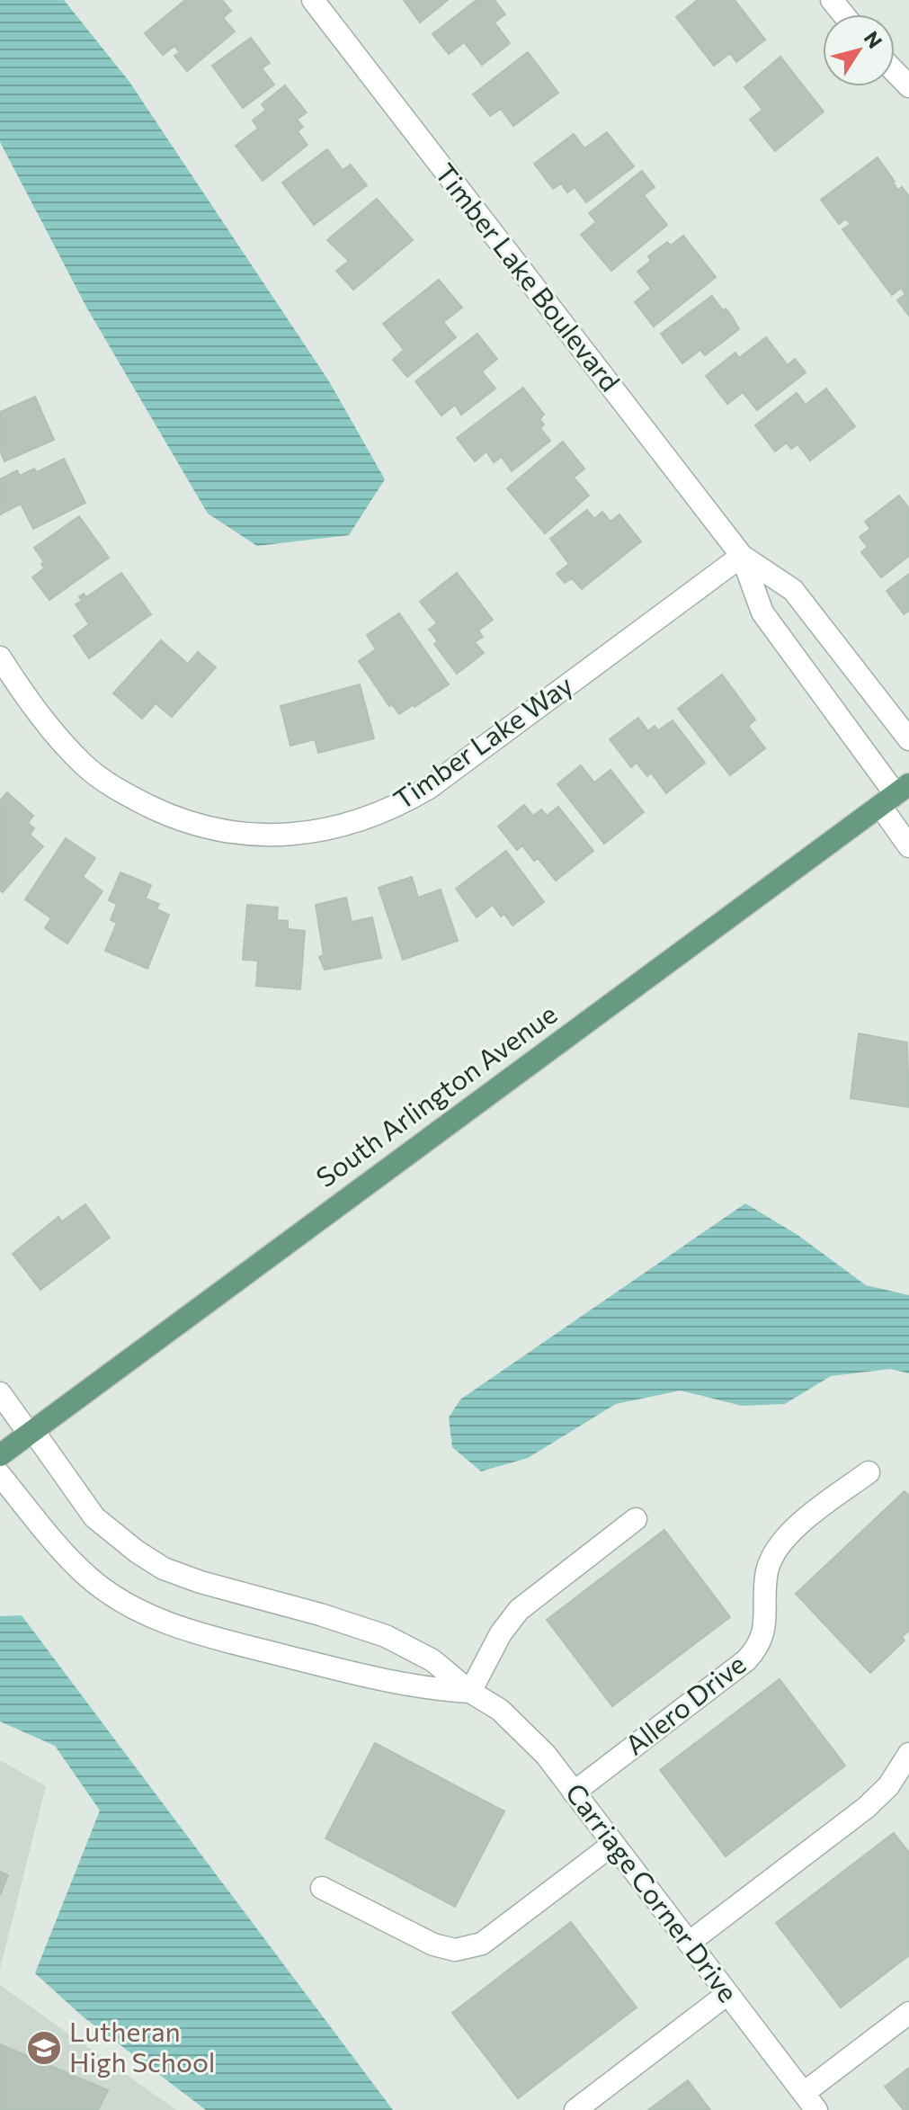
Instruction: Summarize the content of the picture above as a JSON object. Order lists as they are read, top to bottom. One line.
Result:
{"streets":{"main road":["South Arlington Avenue"],"street":["Timber Lake Boulevard","Timber Lake Way","Allero Drive","Carriage Corner Drive"]},"crossings":[["Timber Lake Boulevard","Timber Lake Way"],["Timber Lake Boulevard","South Arlington Avenue"],["South Arlington Avenue","Carriage Corner Drive"],["Allero Drive","Carriage Corner Drive"]],"places":{"school or university":["Lutheran High School"]},"north":"top right"}
